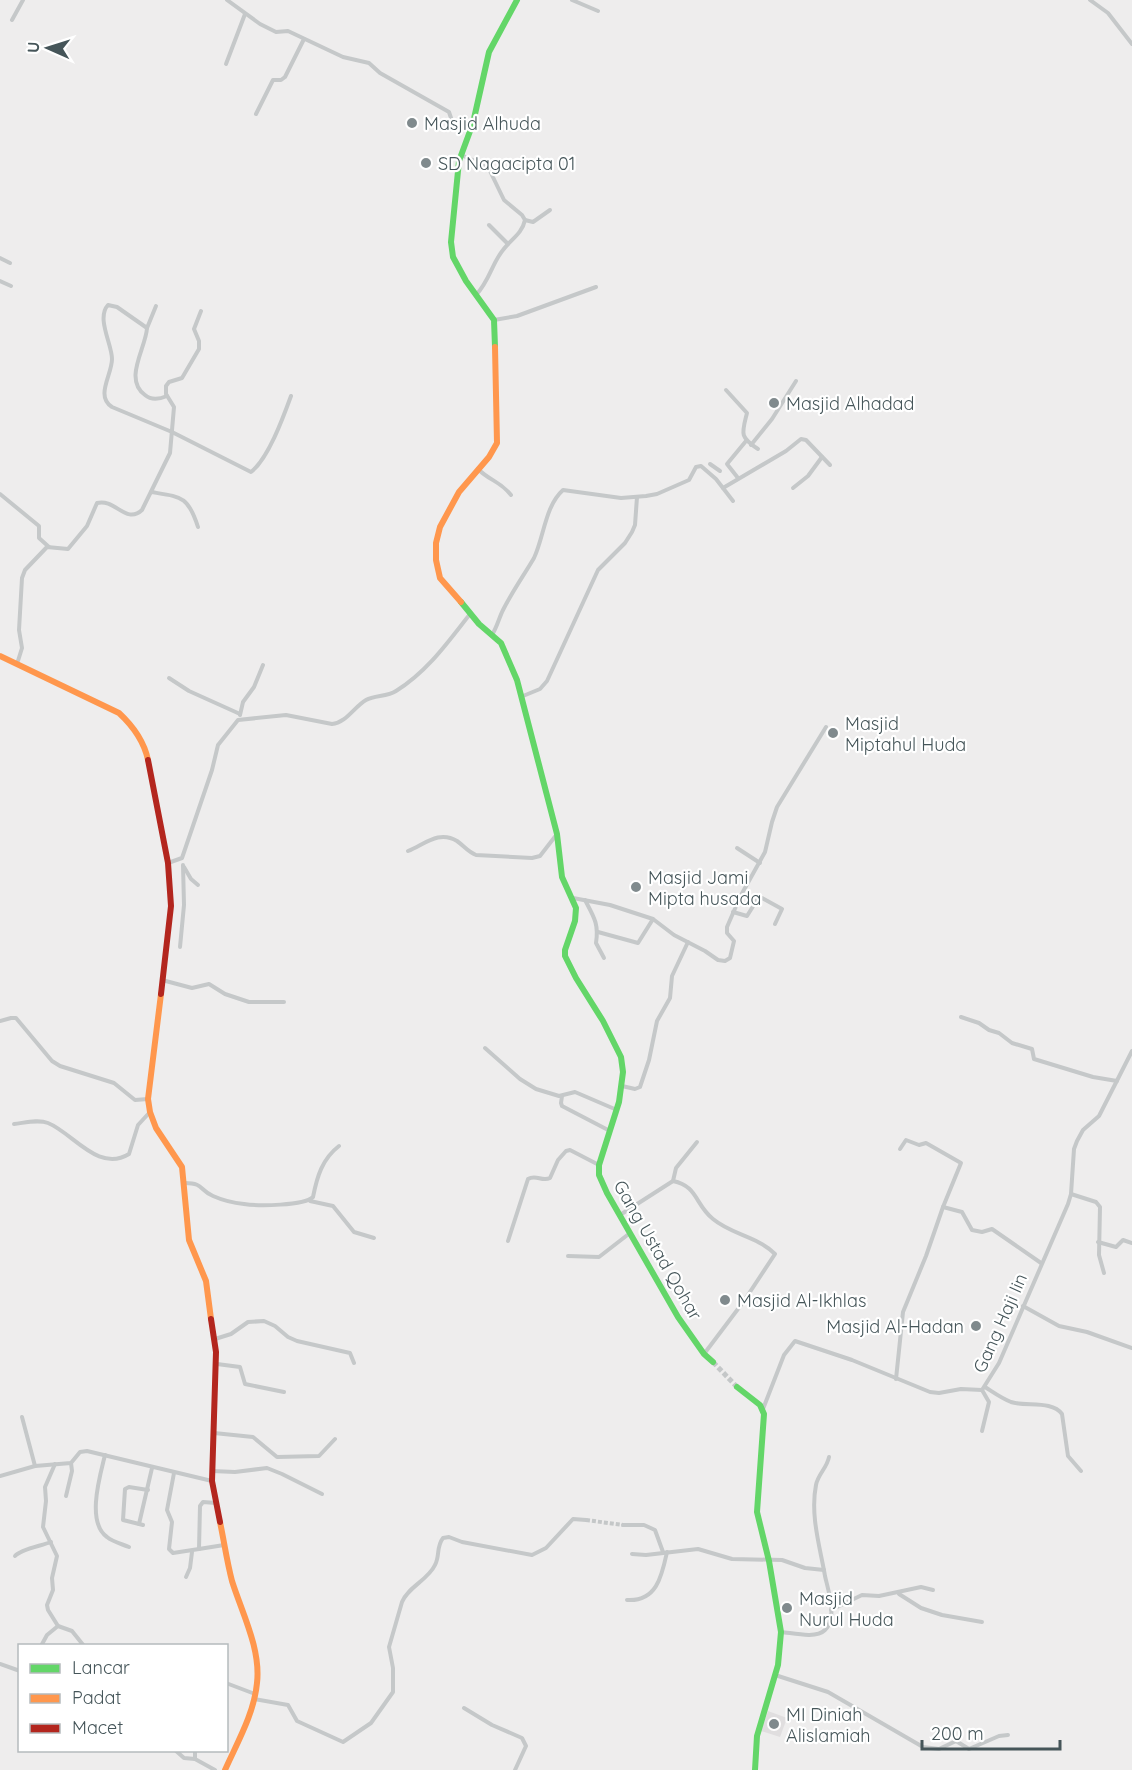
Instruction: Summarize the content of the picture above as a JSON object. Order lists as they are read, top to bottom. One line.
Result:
{"streets":{"street":["Gang Ustad Qohar","Gang Haji Iin"]},"places":["Masjid Alhuda","SD Nagacipta 01","Masjid Alhadad","Masjid Miptahul Huda","Masjid Jami Mipta husada","Masjid Al-Ikhlas","Masjid Al-Hadan","Masjid Nurul Huda","MI Diniah Alislamiah"],"legend":["Lancar","Padat","Macet"],"scale_bar":"200 m","north":"left"}
